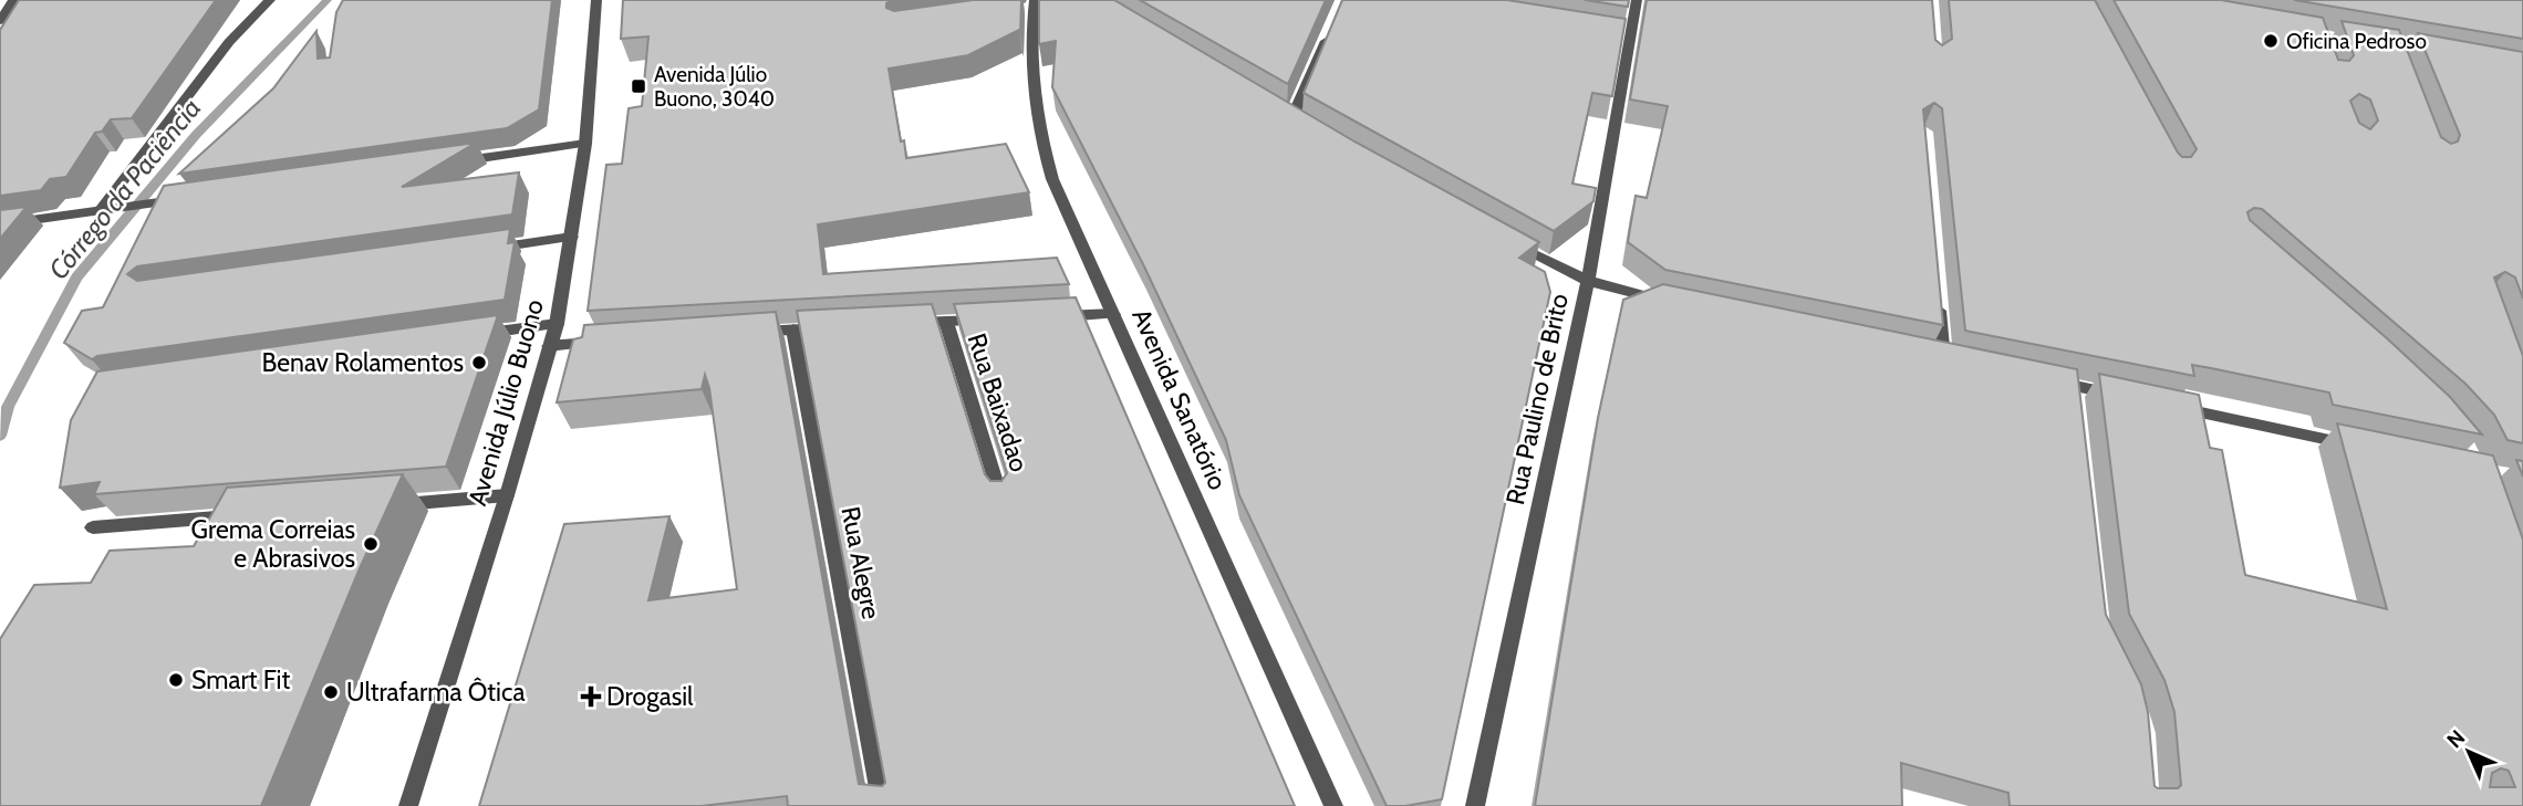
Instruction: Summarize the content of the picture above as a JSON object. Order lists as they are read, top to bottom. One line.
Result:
{"streets":{"street":["Avenida Sanatório","Rua Paulino de Brito","Avenida Júlio Buono","Rua Baixadao","Rua Alegre"]},"water":["Córrego da Paciência"],"places":{"other":["Oficina Pedroso","Benav Rolamentos","Grema Correias e Abrasivos","Smart Fit","Ultrafarma Ôtica"],"transit":["Avenida Júlio Buono, 3040"],"health":["Drogasil"]},"north":"top left"}
